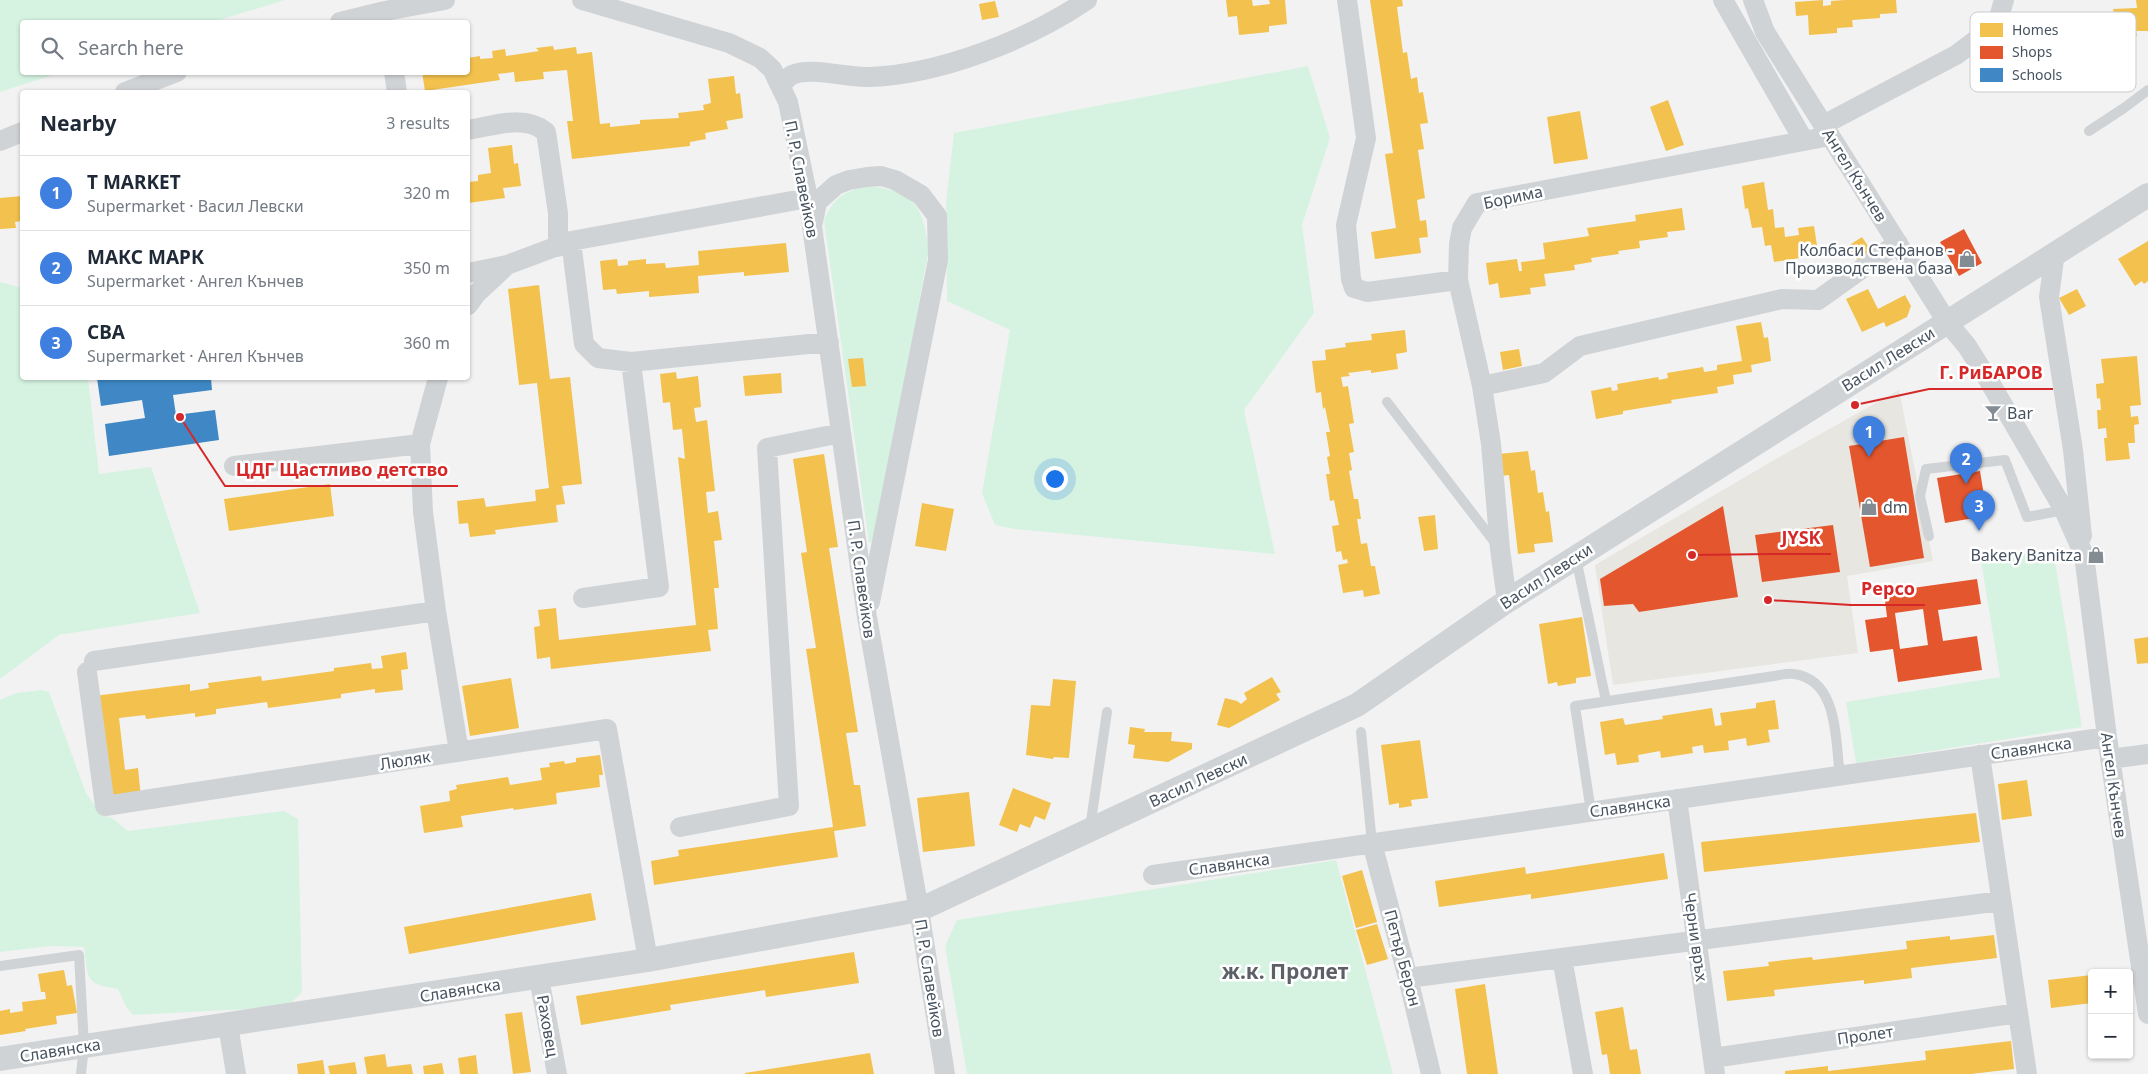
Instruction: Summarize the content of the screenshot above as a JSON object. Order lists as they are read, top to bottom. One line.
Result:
{"streets":{"street":["Ангел Кънчев","П. Р. Славейков","Борима","Васил Левски","Славянска","Люляк","Черни връх","Петър Берон","Раховец","Пролет"]},"crossings":[["Ангел Кънчев","Борима"],["Ангел Кънчев","Васил Левски"],["Ангел Кънчев","Славянска"],["П. Р. Славейков","Васил Левски"],["П. Р. Славейков","Славянска"],["Борима","Васил Левски"],["Васил Левски","Славянска"],["Славянска","Люляк"],["Славянска","Черни връх"],["Славянска","Петър Берон"],["Славянска","Раховец"],["Черни връх","Пролет"]],"districts":["ж.к. Пролет"],"places":{"shop":["Колбаси Стефанов - Производствена база","dm","Bakery Banitza"],"other":["Г. РиБАРОВ","ЦДГ Щастливо детство","JYSK","Pepco"],"bar":["Bar"]},"legend":["Homes","Shops","Schools"],"page":{"search":"Search here","heading":["Nearby","3 results"],"list":[{"mark":"1","name":"T MARKET","note":"Supermarket · Васил Левски","value":"320 m"},{"mark":"2","name":"МАКС МАРК","note":"Supermarket · Ангел Кънчев","value":"350 m"},{"mark":"3","name":"CBA","note":"Supermarket · Ангел Кънчев","value":"360 m"}],"pins":["1","2","3"],"map_buttons":["+","−"]}}
